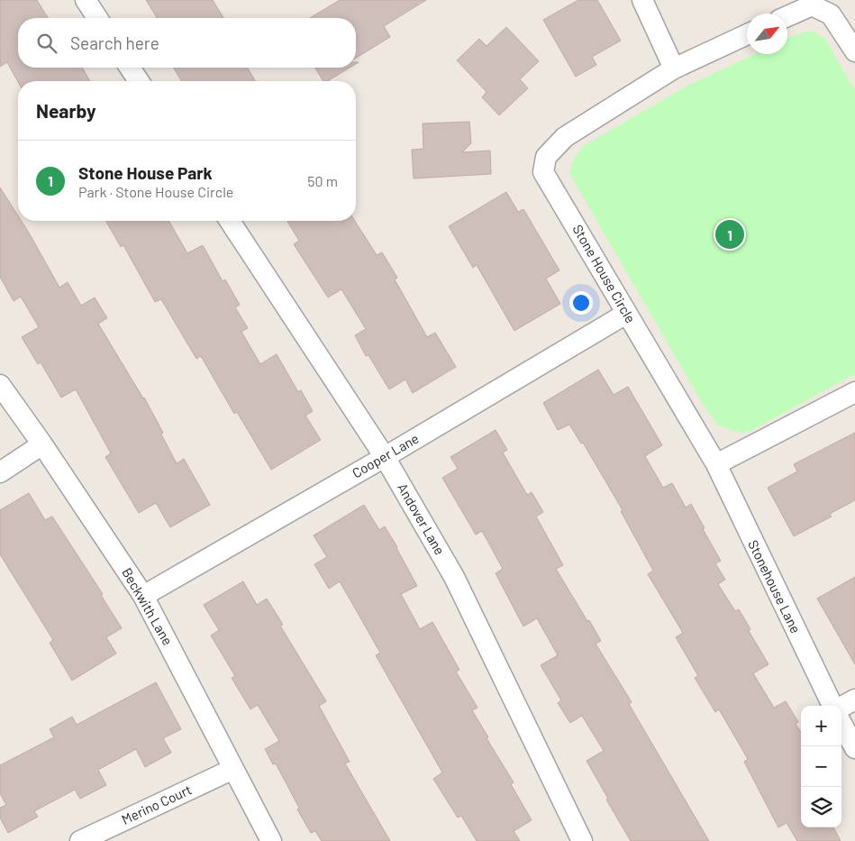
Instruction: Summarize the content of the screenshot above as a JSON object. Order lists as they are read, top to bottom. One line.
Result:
{"streets":{"street":["Stone House Circle","Cooper Lane","Andover Lane","Stonehouse Lane","Beckwith Lane","Merino Court"]},"crossings":[["Stone House Circle","Cooper Lane"],["Stone House Circle","Stonehouse Lane"],["Cooper Lane","Andover Lane"],["Cooper Lane","Beckwith Lane"],["Beckwith Lane","Merino Court"]],"north":"top right","page":{"search":"Search here","heading":"Nearby","list":[{"mark":"1","name":"Stone House Park","note":"Park · Stone House Circle","value":"50 m"}],"pins":"1","map_buttons":["+","−"]}}
